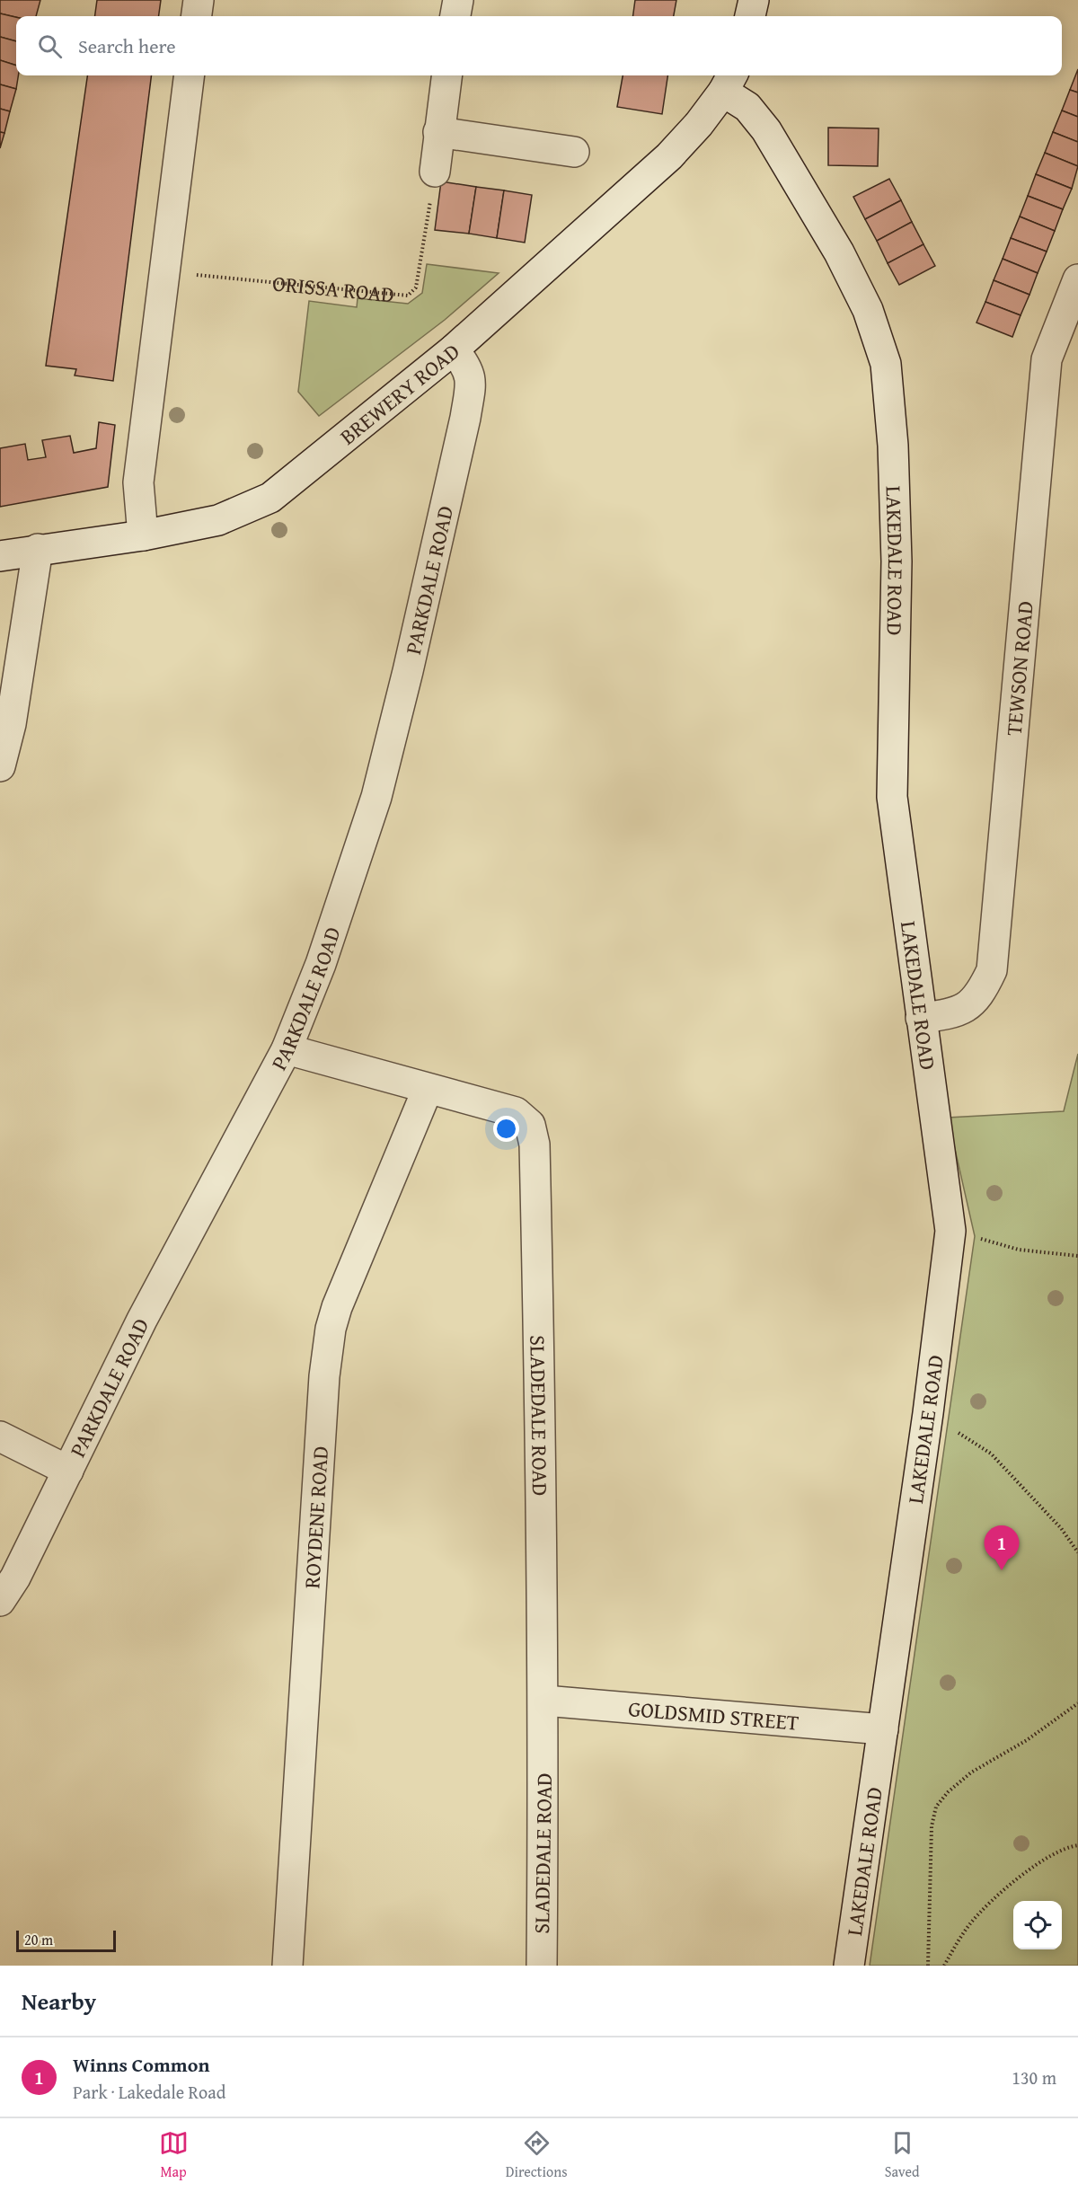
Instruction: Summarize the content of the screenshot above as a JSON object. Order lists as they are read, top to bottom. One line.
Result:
{"streets":{"street":["BREWERY ROAD","LAKEDALE ROAD","PARKDALE ROAD","TEWSON ROAD","SLADEDALE ROAD","ROYDENE ROAD","GOLDSMID STREET"],"path":["ORISSA ROAD"]},"crossings":[["BREWERY ROAD","LAKEDALE ROAD"],["BREWERY ROAD","PARKDALE ROAD"],["LAKEDALE ROAD","TEWSON ROAD"],["LAKEDALE ROAD","GOLDSMID STREET"],["PARKDALE ROAD","SLADEDALE ROAD"],["SLADEDALE ROAD","ROYDENE ROAD"],["SLADEDALE ROAD","GOLDSMID STREET"]],"scale_bar":"20 m","page":{"search":"Search here","pins":"1","scale":"20 m","heading":"Nearby","list":[{"mark":"1","name":"Winns Common","note":"Park · Lakedale Road","value":"130 m"}],"nav":["Map","Directions","Saved"]}}
